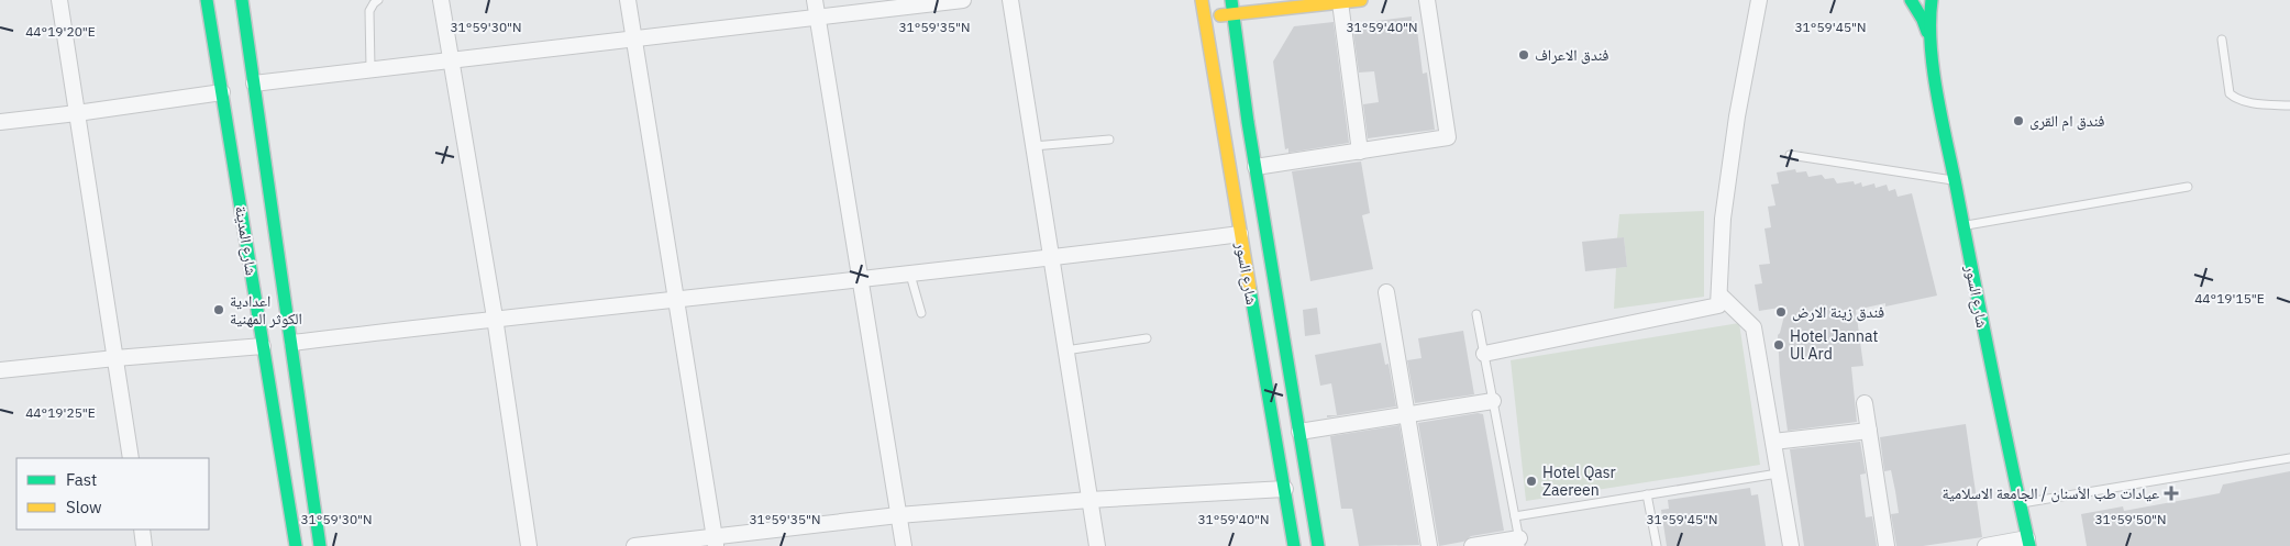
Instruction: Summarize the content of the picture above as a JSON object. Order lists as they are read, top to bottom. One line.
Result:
{"streets":{"main road":["شارع المدينة","شارع السور"]},"places":{"other":["فندق الاعراف","فندق ام القرى","اعدادية الكوثر المهنية","فندق زينة الارض","Hotel Jannat Ul Ard","Hotel Qasr Zaereen"],"health":["عيادات طب الأسنان / الجامعة الاسلامية"]},"legend":["Fast","Slow"],"coordinates":["31°59'30\"N","31°59'35\"N","31°59'40\"N","31°59'45\"N","44°19'20\"E","44°19'15\"E","44°19'25\"E","31°59'50\"N"]}
